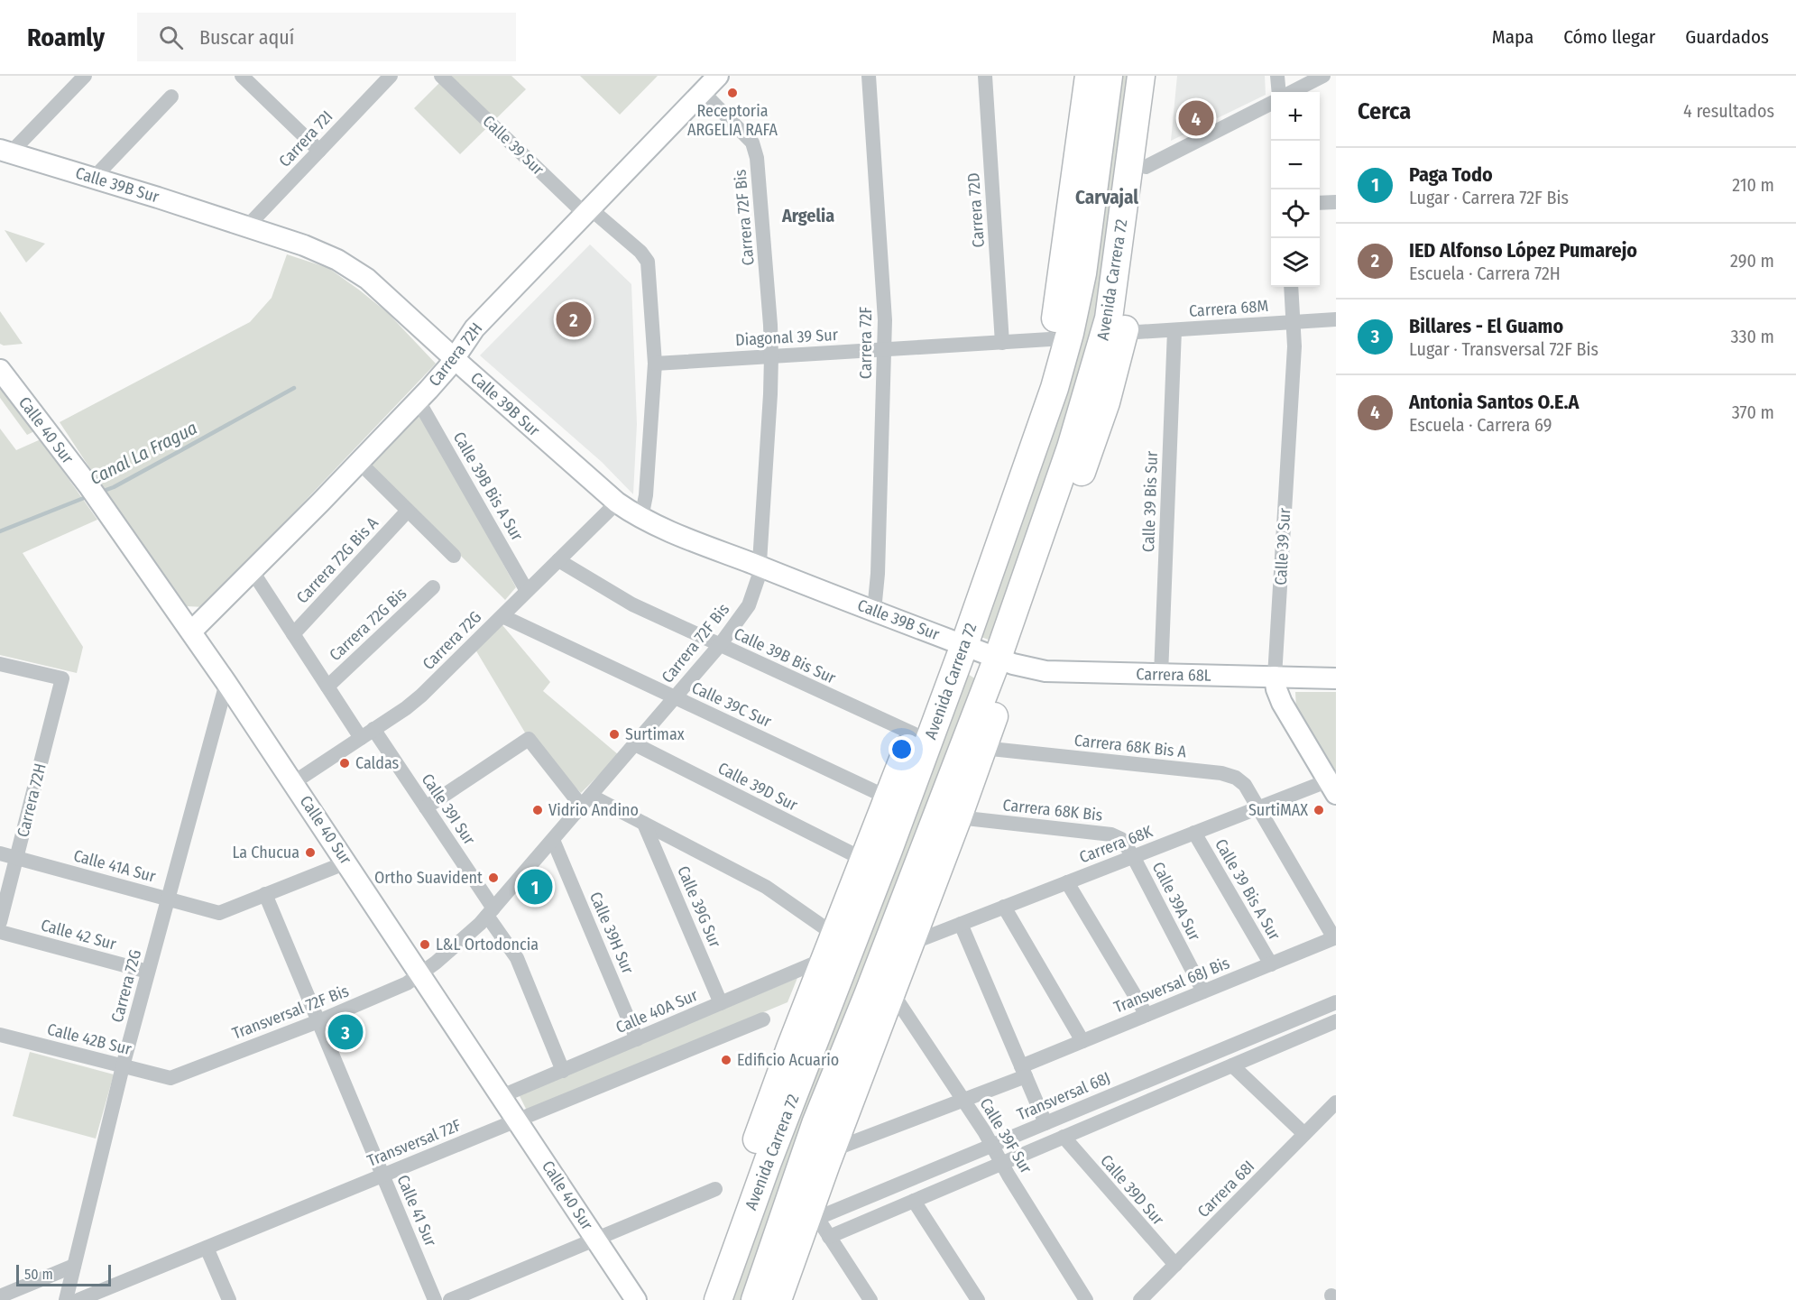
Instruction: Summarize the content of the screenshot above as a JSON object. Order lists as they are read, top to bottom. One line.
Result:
{"streets":{"highway":["Avenida Carrera 72"],"street":["Carrera 72I","Calle 39 Sur","Calle 39B Sur","Carrera 72D","Carrera 72F Bis","Carrera 68M","Diagonal 39 Sur","Carrera 72F","Carrera 72H","Calle 40 Sur","Calle 39B Bis A Sur","Calle 39 Bis Sur","Carrera 72G Bis A","Carrera 72G Bis","Carrera 72G","Calle 39B Bis Sur","Carrera 68L","Calle 39C Sur","Carrera 68K Bis A","Calle 39D Sur","Calle 39I Sur","Carrera 68K Bis","Carrera 68K","Calle 41A Sur","Calle 39 Bis A Sur","Calle 39A Sur","Calle 39G Sur","Calle 39H Sur","Calle 42 Sur","Transversal 68J Bis","Calle 40A Sur","Transversal 72F Bis","Calle 42B Sur","Transversal 68J","Calle 39F Sur","Transversal 72F","Carrera 68I","Calle 41 Sur"]},"crossings":[["Carrera 72I","Calle 39B Sur"],["Calle 39 Sur","Carrera 68M"],["Calle 39 Sur","Diagonal 39 Sur"],["Calle 39 Sur","Carrera 72H"],["Calle 39 Sur","Carrera 68L"],["Calle 39 Sur","Carrera 68K"],["Calle 39B Sur","Carrera 72F Bis"],["Calle 39B Sur","Avenida Carrera 72"],["Calle 39B Sur","Carrera 72F"],["Calle 39B Sur","Carrera 72H"],["Calle 39B Sur","Carrera 72G"],["Calle 39B Sur","Carrera 68L"],["Carrera 72D","Diagonal 39 Sur"],["Carrera 72F Bis","Diagonal 39 Sur"],["Carrera 72F Bis","Carrera 72H"],["Carrera 72F Bis","Calle 40 Sur"],["Carrera 72F Bis","Calle 39B Bis Sur"],["Carrera 72F Bis","Calle 39C Sur"],["Carrera 72F Bis","Calle 39D Sur"],["Carrera 72F Bis","Calle 39I Sur"],["Carrera 72F Bis","Calle 39H Sur"],["Carrera 72F Bis","Transversal 72F Bis"],["Avenida Carrera 72","Carrera 68M"],["Avenida Carrera 72","Diagonal 39 Sur"],["Avenida Carrera 72","Calle 39B Bis Sur"],["Avenida Carrera 72","Carrera 68L"],["Avenida Carrera 72","Calle 39C Sur"],["Avenida Carrera 72","Carrera 68K Bis A"],["Avenida Carrera 72","Calle 39D Sur"],["Avenida Carrera 72","Carrera 68K Bis"],["Avenida Carrera 72","Carrera 68K"],["Avenida Carrera 72","Transversal 68J Bis"],["Avenida Carrera 72","Calle 40A Sur"],["Avenida Carrera 72","Transversal 68J"],["Avenida Carrera 72","Calle 39F Sur"],["Carrera 68M","Calle 39 Bis Sur"],["Diagonal 39 Sur","Carrera 72F"],["Carrera 72H","Calle 40 Sur"],["Carrera 72H","Calle 39B Bis A Sur"],["Carrera 72H","Calle 41A Sur"],["Calle 40 Sur","Carrera 72G"],["Calle 40 Sur","Calle 40A Sur"],["Calle 40 Sur","Transversal 72F Bis"],["Calle 40 Sur","Transversal 72F"],["Calle 39B Bis A Sur","Carrera 72G"],["Calle 39 Bis Sur","Carrera 68L"],["Carrera 72G","Calle 39B Bis Sur"],["Carrera 72G","Calle 39C Sur"],["Carrera 72G","Calle 39I Sur"],["Carrera 72G","Calle 41A Sur"],["Carrera 72G","Calle 42 Sur"],["Carrera 72G","Calle 42B Sur"],["Carrera 68K Bis A","Carrera 68K"],["Calle 39D Sur","Carrera 68I"],["Calle 39I Sur","Calle 40A Sur"],["Carrera 68K Bis","Carrera 68K"],["Carrera 68K Bis","Calle 39A Sur"],["Carrera 68K","Calle 39 Bis A Sur"],["Carrera 68K","Calle 39A Sur"],["Calle 41A Sur","Calle 41 Sur"],["Calle 39 Bis A Sur","Transversal 68J Bis"],["Calle 39A Sur","Transversal 68J Bis"],["Calle 39G Sur","Calle 40A Sur"],["Calle 39H Sur","Calle 40A Sur"],["Transversal 68J Bis","Calle 39F Sur"],["Transversal 72F Bis","Calle 42B Sur"],["Transversal 72F Bis","Calle 41 Sur"],["Transversal 68J","Calle 39F Sur"],["Transversal 72F","Calle 41 Sur"]],"districts":["Carvajal","Argelia"],"water":["Canal La Fragua"],"places":["Receptoria ARGELIA RAFA","Surtimax","Caldas","Vidrio Andino","SurtiMAX","La Chucua","Ortho Suavident","L&L Ortodoncia","Edificio Acuario"],"scale_bar":"50 m","page":{"header":"Roamly","search":"Buscar aquí","nav":["Mapa","Cómo llegar","Guardados"],"heading":["Cerca","4 resultados"],"map_buttons":["+","−"],"pins":["4","2","1","3"],"list":[{"mark":"1","name":"Paga Todo","note":"Lugar · Carrera 72F Bis","value":"210 m"},{"mark":"2","name":"IED Alfonso López Pumarejo","note":"Escuela · Carrera 72H","value":"290 m"},{"mark":"3","name":"Billares - El Guamo","note":"Lugar · Transversal 72F Bis","value":"330 m"},{"mark":"4","name":"Antonia Santos O.E.A","note":"Escuela · Carrera 69","value":"370 m"}],"scale":"50 m"}}
